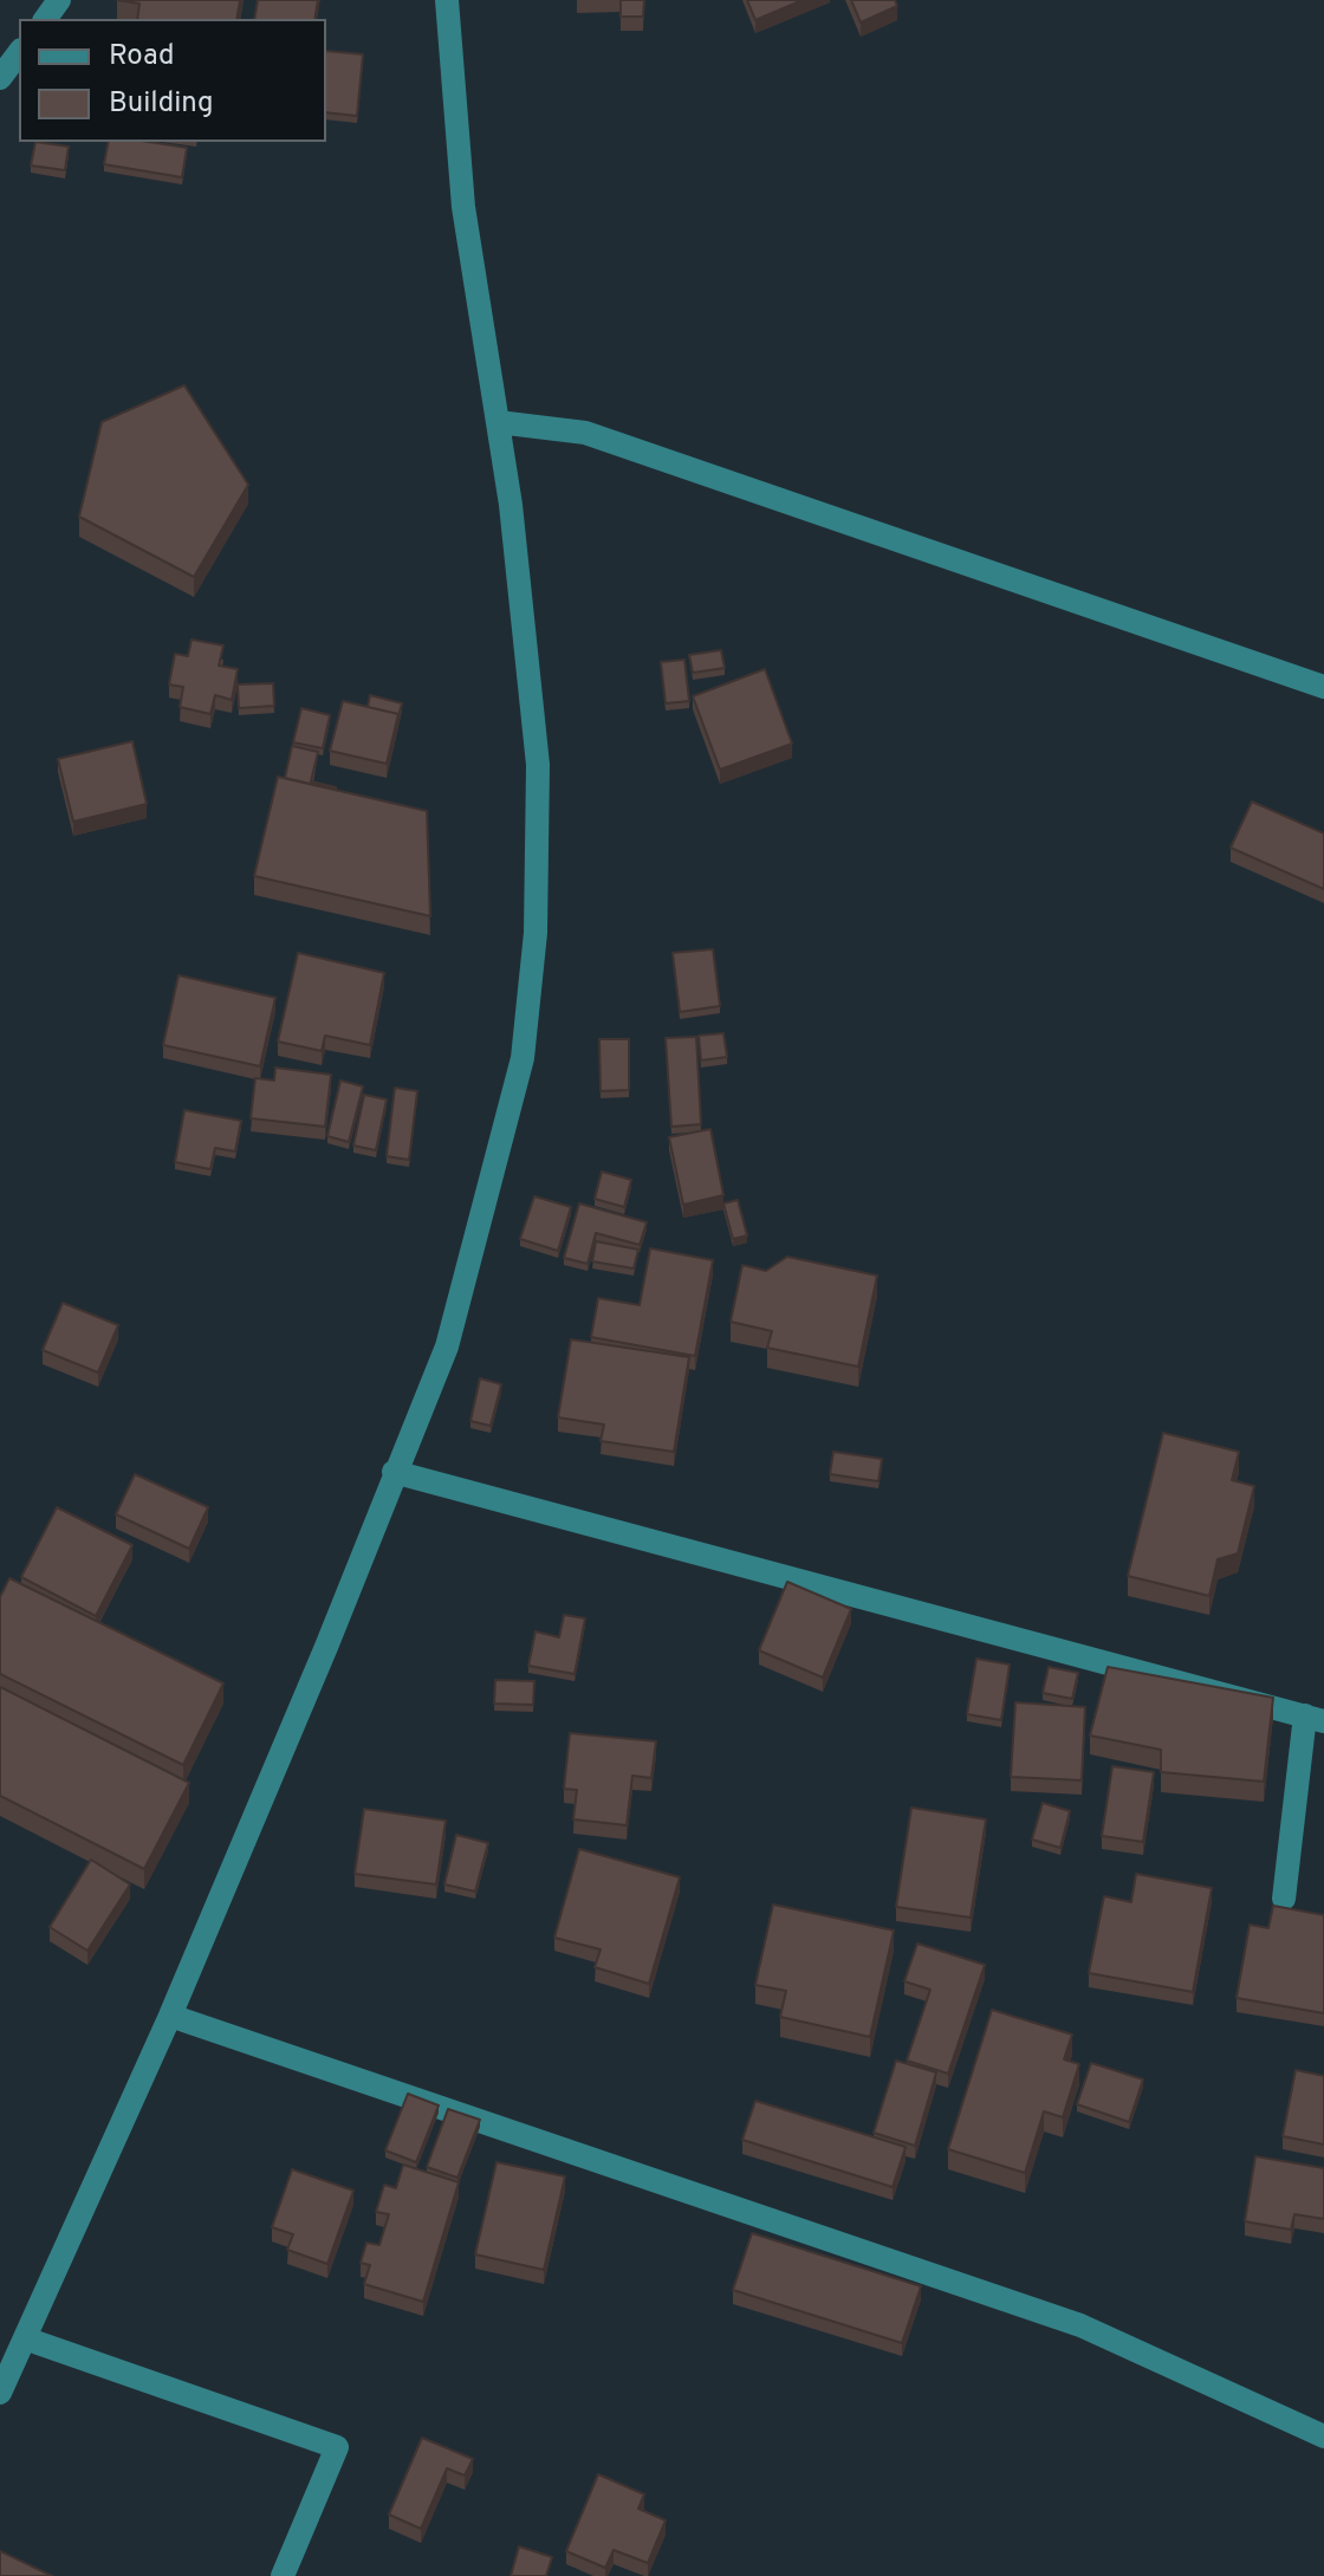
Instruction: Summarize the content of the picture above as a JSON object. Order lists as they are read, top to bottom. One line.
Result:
{"legend":["Road","Building"]}
